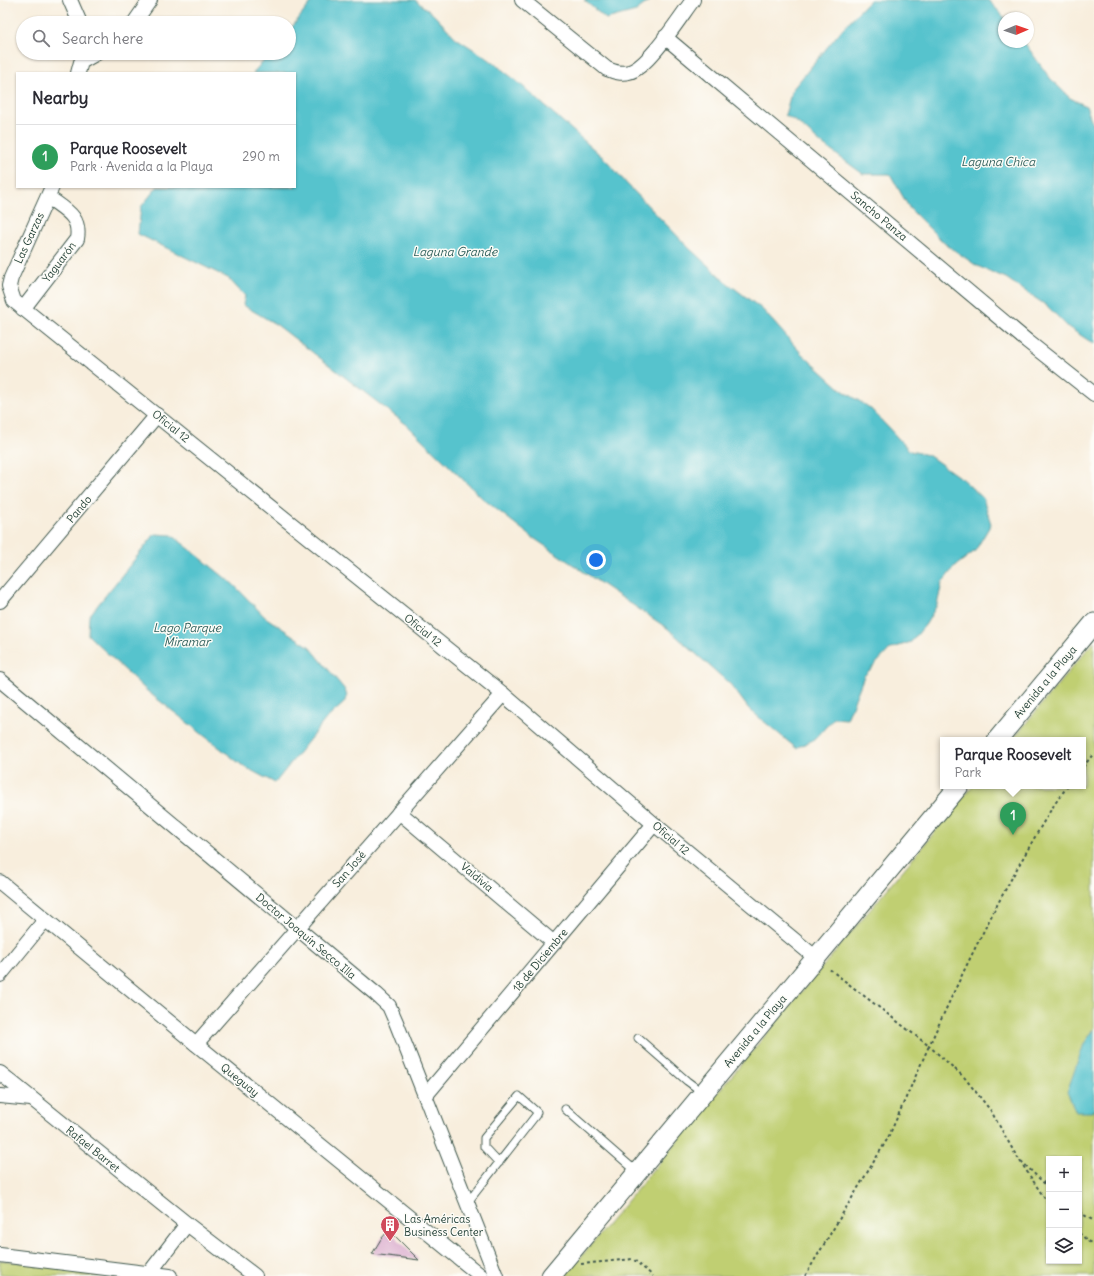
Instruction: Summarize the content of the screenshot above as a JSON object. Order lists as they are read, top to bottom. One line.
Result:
{"streets":{"street":["Sancho Panza","Las Garzas","Yaguarón","Oficial 12","Pando","Avenida a la Playa","San José","Valdivia","Doctor Joaquín Secco Illa","18 de Diciembre","Queguay","Rafael Barret"]},"crossings":[["Las Garzas","Yaguarón"],["Las Garzas","Oficial 12"],["Yaguarón","Oficial 12"],["Oficial 12","Pando"],["Oficial 12","Avenida a la Playa"],["Oficial 12","San José"],["Oficial 12","18 de Diciembre"],["San José","Valdivia"],["San José","Doctor Joaquín Secco Illa"],["San José","Queguay"],["Valdivia","18 de Diciembre"],["Doctor Joaquín Secco Illa","18 de Diciembre"]],"water":["Laguna Chica","Laguna Grande","Lago Parque Miramar"],"places":{"building":["Las Américas Business Center"]},"north":"right","page":{"search":"Search here","heading":"Nearby","list":[{"mark":"1","name":"Parque Roosevelt","note":"Park · Avenida a la Playa","value":"290 m"}],"popup":["Parque Roosevelt","Park"],"pins":"1","map_buttons":["+","−"]}}
